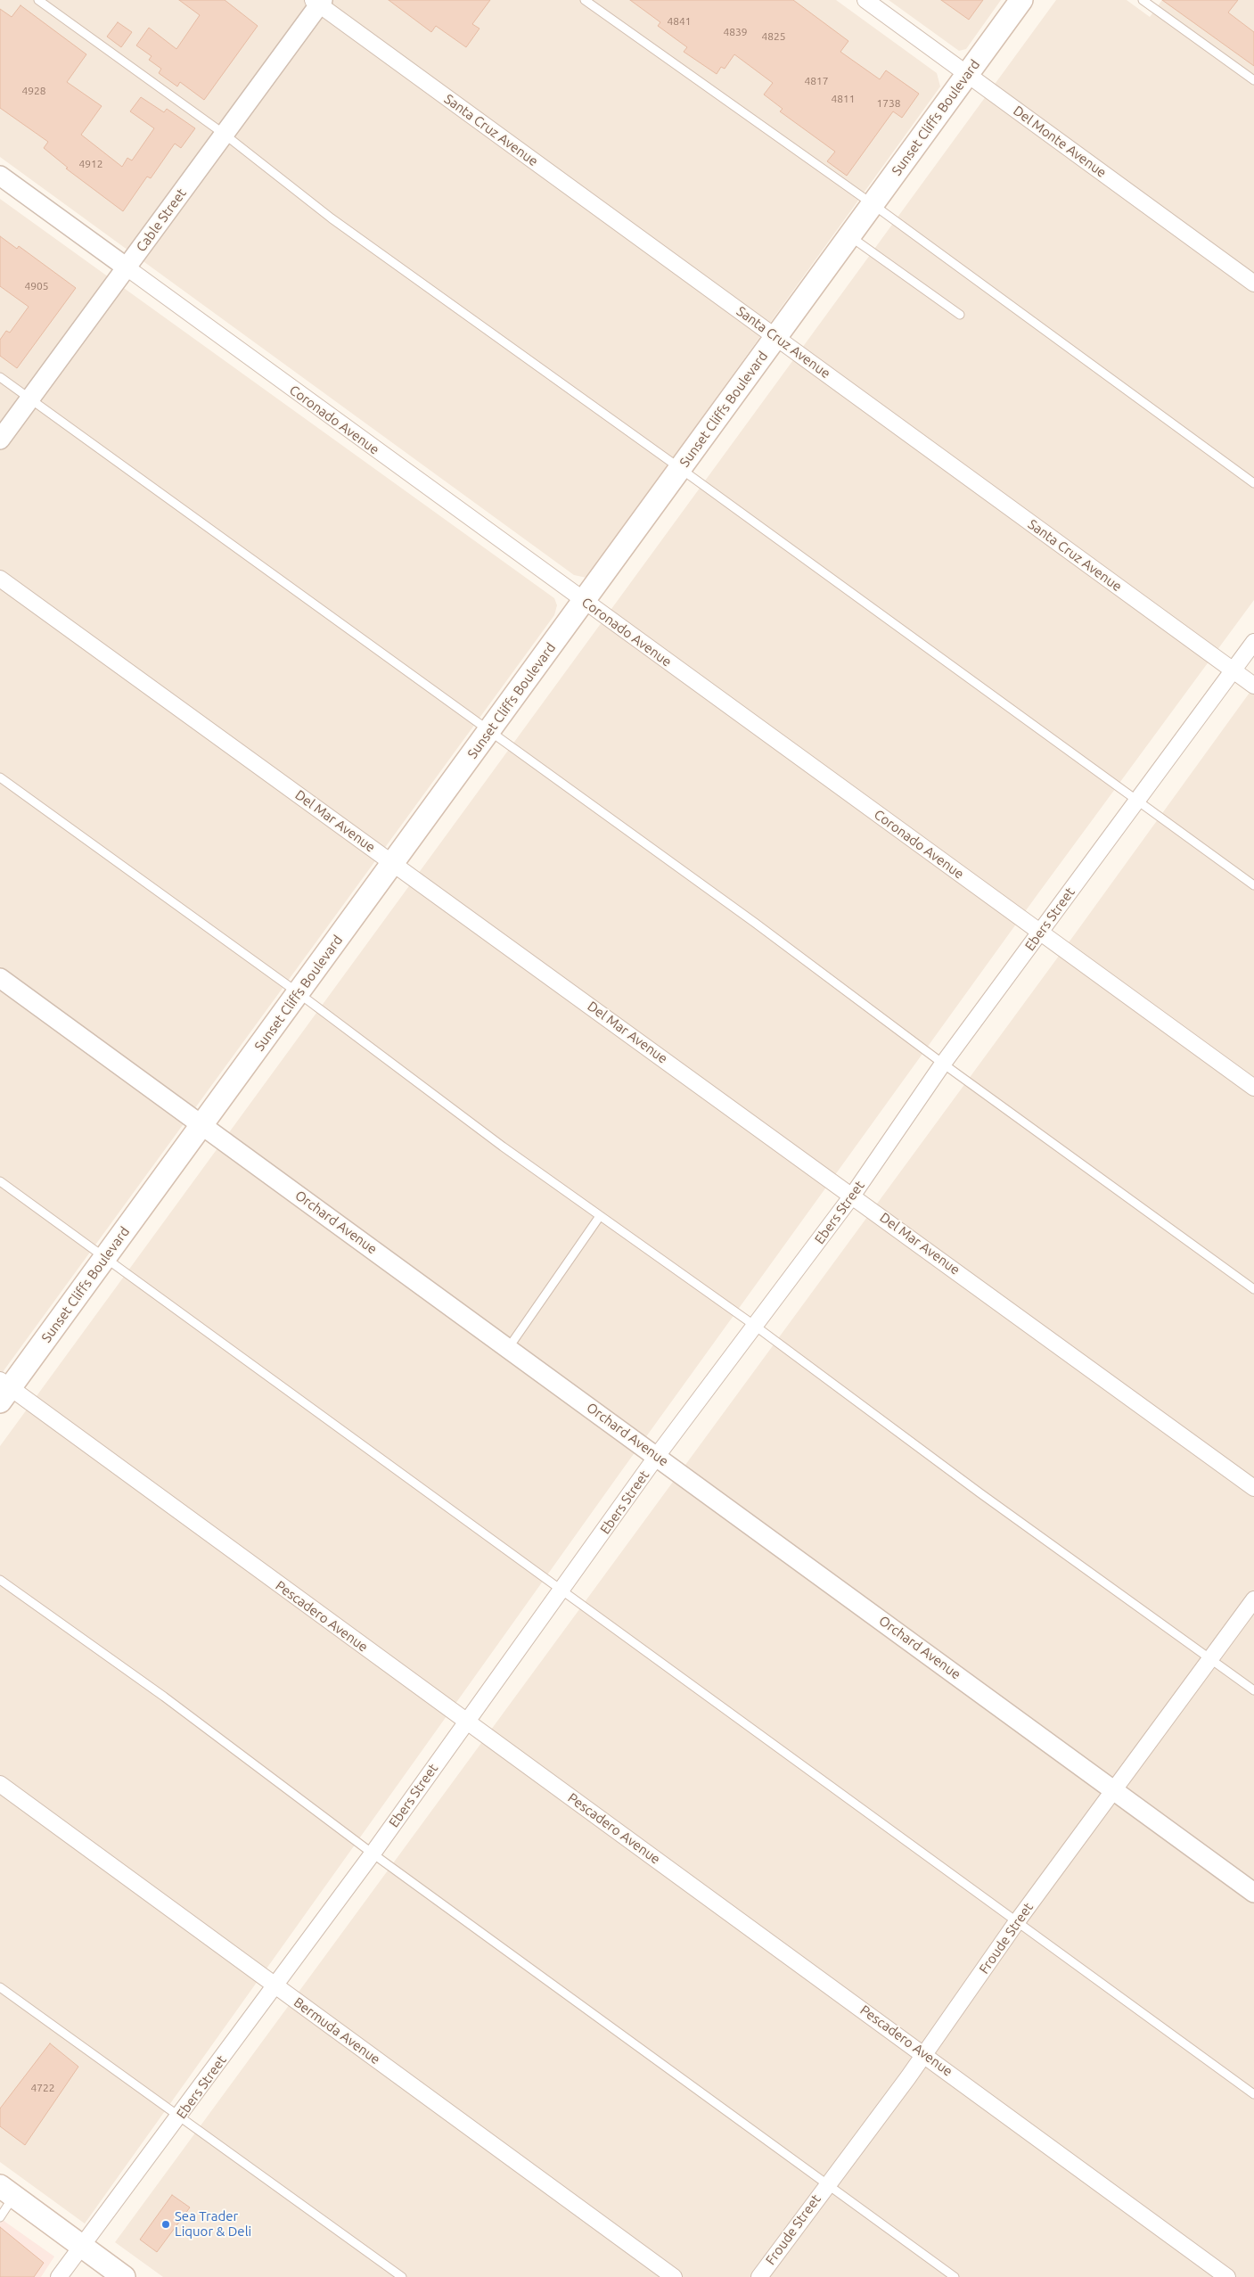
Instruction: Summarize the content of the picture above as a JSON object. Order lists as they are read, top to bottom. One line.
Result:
{"streets":{"main road":["Sunset Cliffs Boulevard"],"street":["Santa Cruz Avenue","Del Monte Avenue","Cable Street","Coronado Avenue","Del Mar Avenue","Ebers Street","Orchard Avenue","Pescadero Avenue","Froude Street","Bermuda Avenue"]},"crossings":[["Sunset Cliffs Boulevard","Santa Cruz Avenue"],["Sunset Cliffs Boulevard","Del Monte Avenue"],["Sunset Cliffs Boulevard","Coronado Avenue"],["Sunset Cliffs Boulevard","Del Mar Avenue"],["Sunset Cliffs Boulevard","Orchard Avenue"],["Sunset Cliffs Boulevard","Pescadero Avenue"],["Santa Cruz Avenue","Cable Street"],["Santa Cruz Avenue","Ebers Street"],["Cable Street","Coronado Avenue"],["Coronado Avenue","Ebers Street"],["Del Mar Avenue","Ebers Street"],["Ebers Street","Orchard Avenue"],["Ebers Street","Pescadero Avenue"],["Ebers Street","Bermuda Avenue"],["Orchard Avenue","Froude Street"],["Pescadero Avenue","Froude Street"]],"places":["Sea Trader Liquor & Deli"],"house_numbers":["4841","4839","4825","4817","4928","4811","1738","4912","4905","4722"]}
